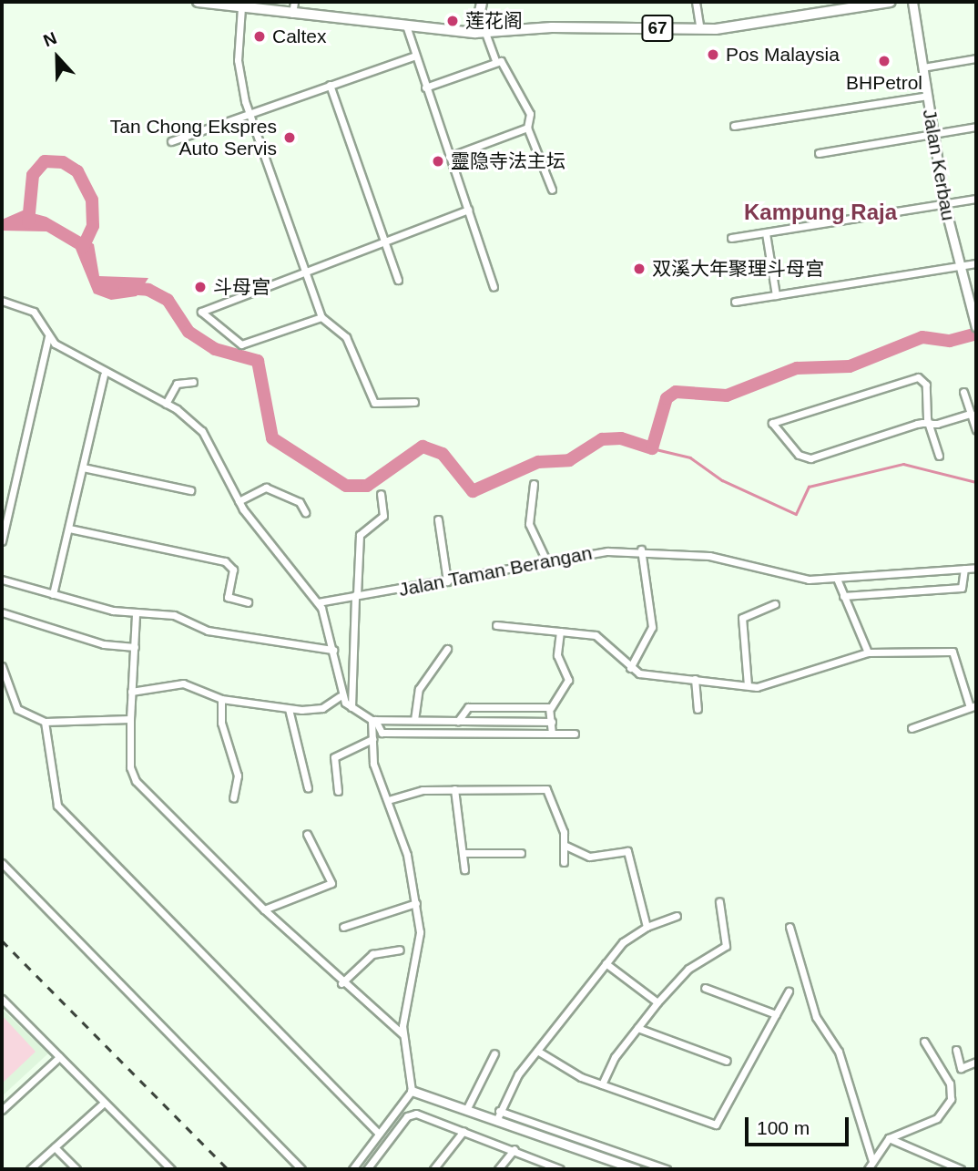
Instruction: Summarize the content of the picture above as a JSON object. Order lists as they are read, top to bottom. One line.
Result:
{"streets":{"main road":["67"],"street":["Jalan Kerbau","Jalan Taman Berangan"]},"districts":["Kampung Raja"],"places":["莲花阁","Caltex","Pos Malaysia","BHPetrol","Tan Chong Ekspres Auto Servis","靈隐寺法主坛","双溪大年聚理斗母宫","斗母宫"],"scale_bar":"100 m","north":"top"}
